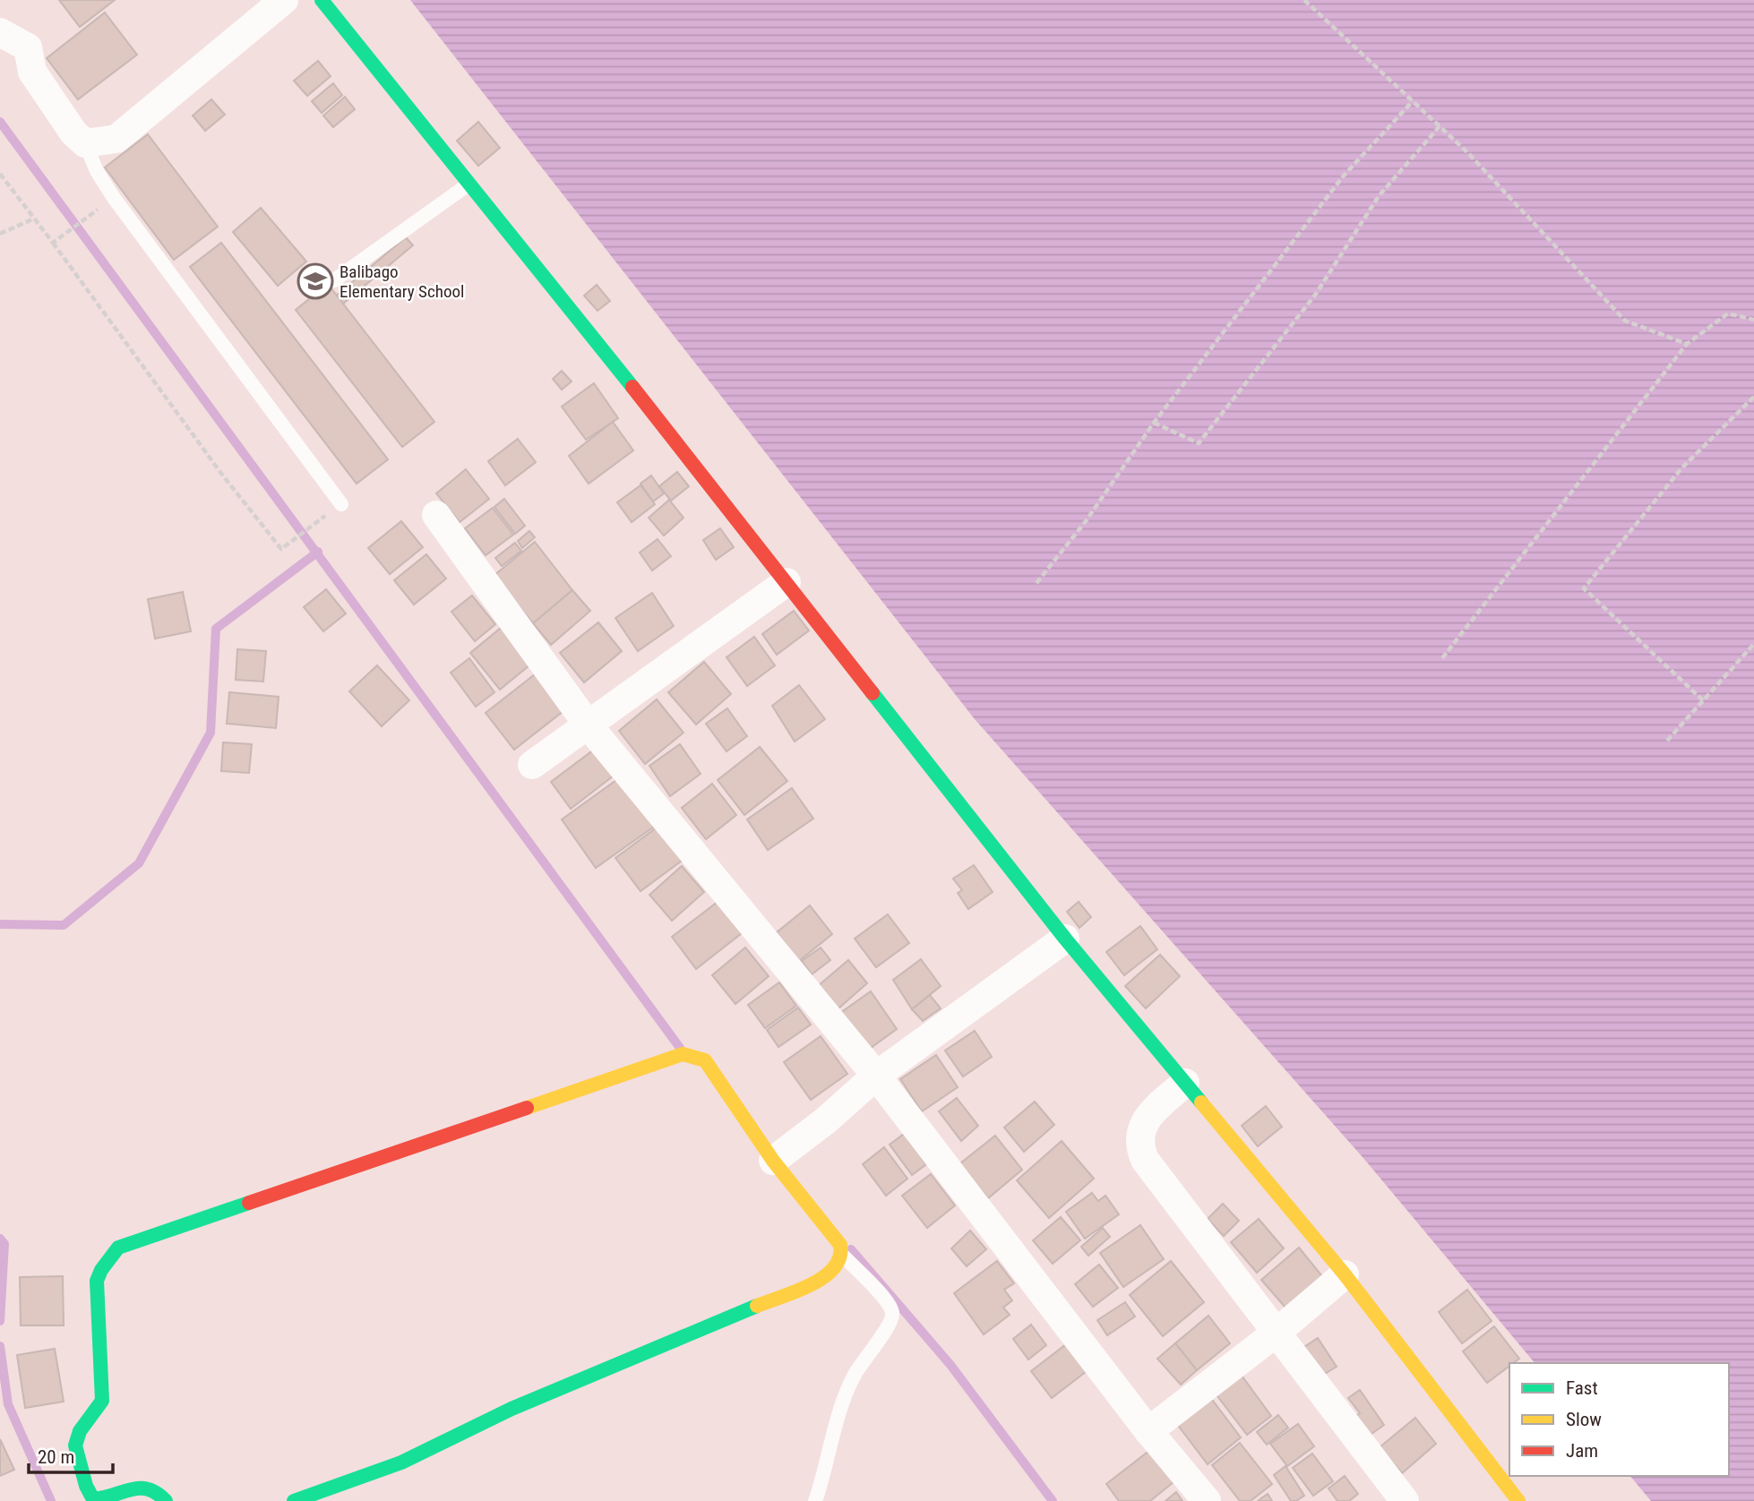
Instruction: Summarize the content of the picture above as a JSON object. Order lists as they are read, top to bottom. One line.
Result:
{"places":{"school or university":["Balibago Elementary School"]},"legend":["Fast","Slow","Jam"],"scale_bar":"20 m"}
